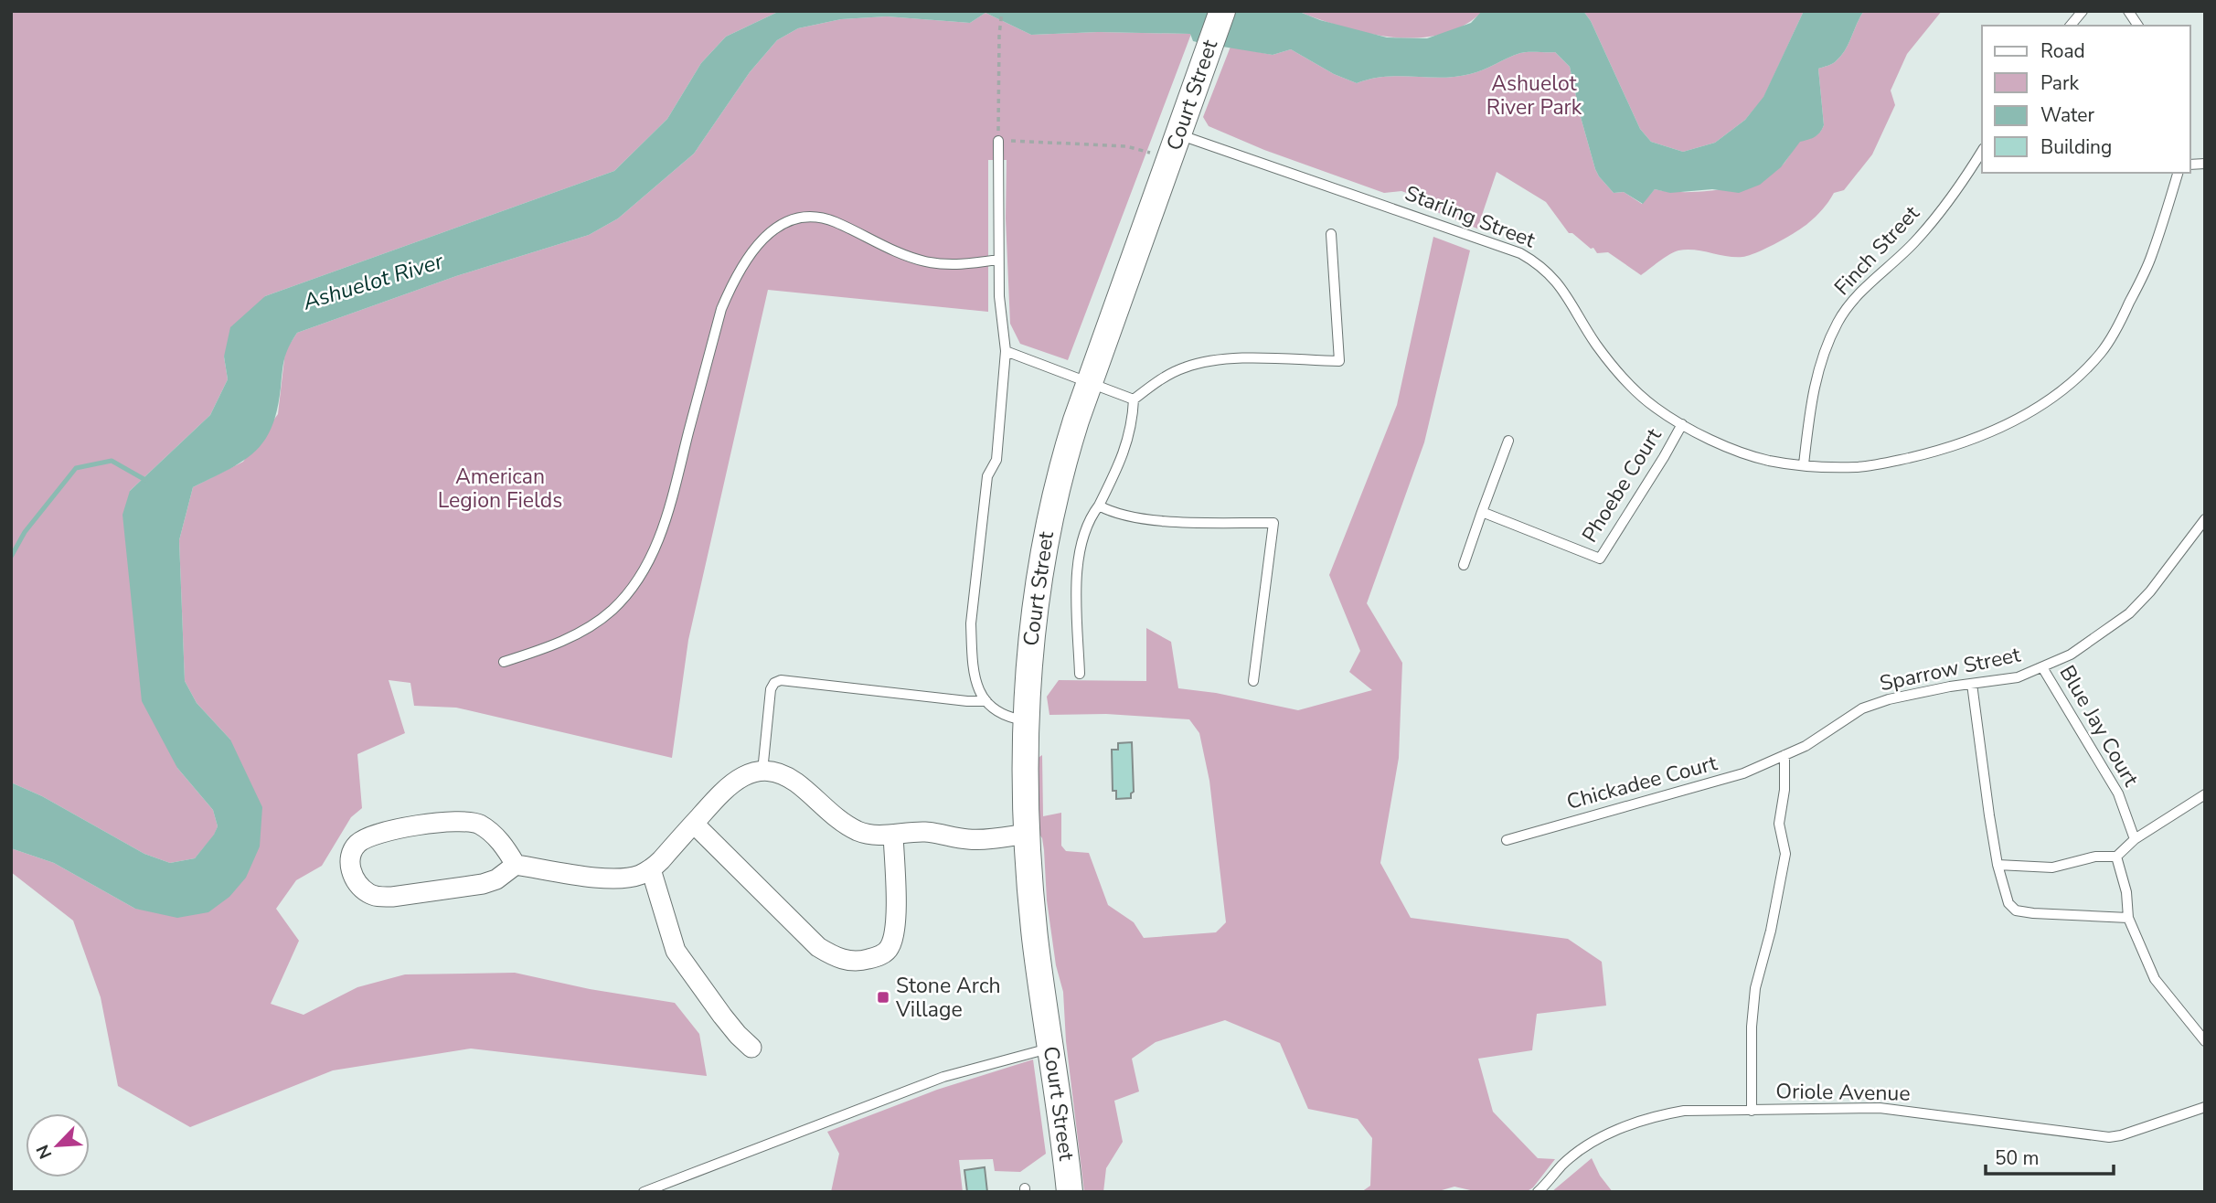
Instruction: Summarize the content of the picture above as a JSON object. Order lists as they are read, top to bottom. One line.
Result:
{"streets":{"main road":["Court Street"],"lane":["Starling Street","Finch Street","Phoebe Court","Sparrow Street","Blue Jay Court","Chickadee Court","Oriole Avenue"]},"crossings":[["Court Street","Starling Street"],["Starling Street","Finch Street"],["Starling Street","Phoebe Court"],["Sparrow Street","Blue Jay Court"],["Sparrow Street","Chickadee Court"]],"water":["Ashuelot River"],"parks":["Ashuelot River Park","American Legion Fields"],"places":{"transit":["Stone Arch Village"]},"legend":["Road","Park","Water","Building"],"scale_bar":"50 m","north":"bottom left"}
